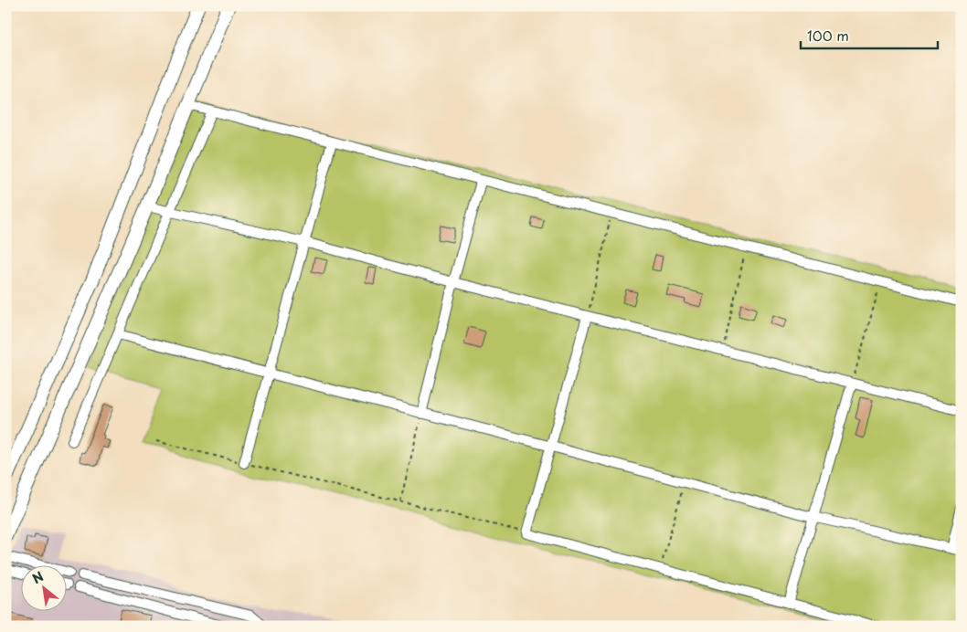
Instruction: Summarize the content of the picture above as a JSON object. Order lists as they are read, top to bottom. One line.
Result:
{"scale_bar":"100 m","north":"top left"}
